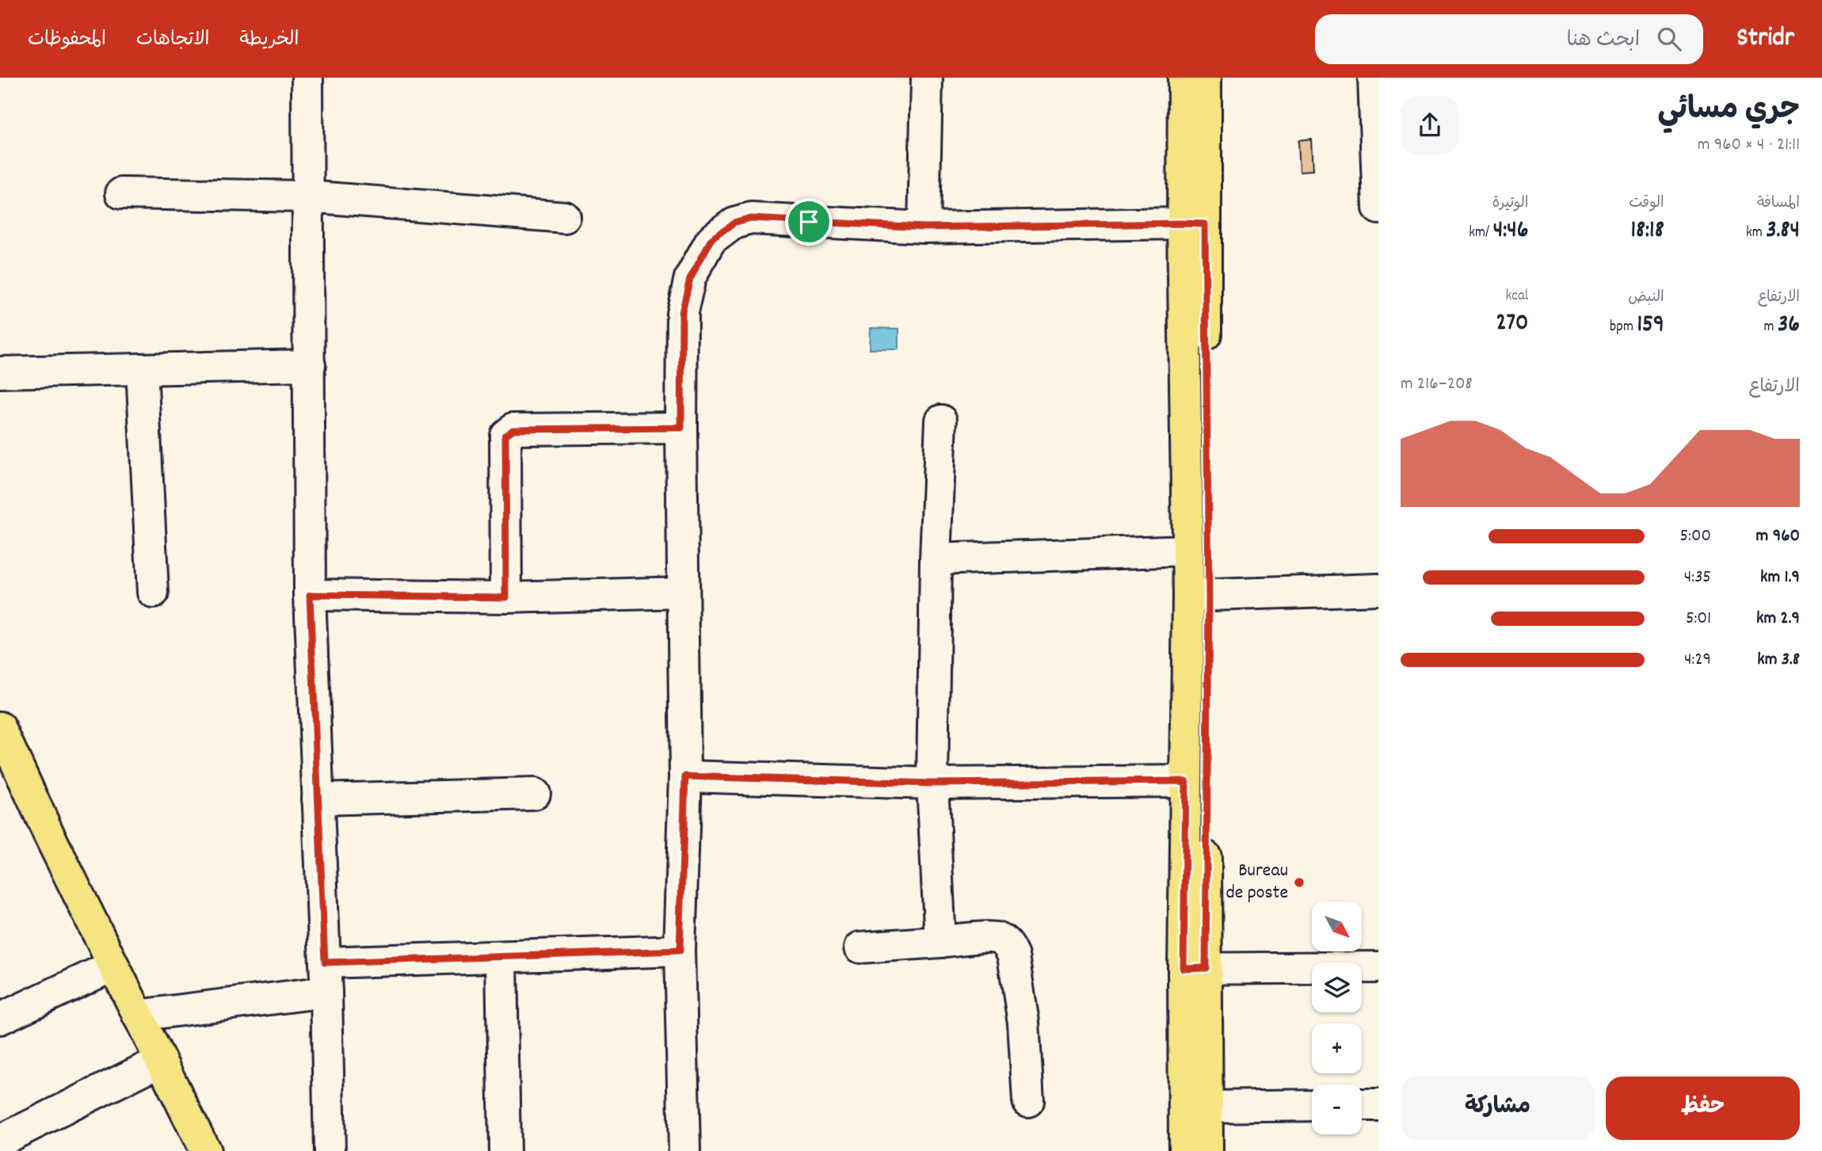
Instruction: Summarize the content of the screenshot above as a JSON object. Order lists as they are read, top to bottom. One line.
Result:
{"places":["Bureau de poste"],"north":"bottom right","page":{"header":"Stridr","search":"ابحث هنا","nav":["الخريطة","الاتجاهات","المحفوظات"],"heading":["جري مسائي","21:11 · 4 × 960 m"],"stats":[["المسافة","3.84 km"],["الوقت","18:18"],["الوتيرة","4:46 /km"],["الارتفاع","36 m"],["النبض","159 bpm"],["kcal","270"]],"chart":["الارتفاع","208–216 m"],"list":[{"name":"960 m","note":"5:00"},{"name":"1.9 km","note":"4:35"},{"name":"2.9 km","note":"5:01"},{"name":"3.8 km","note":"4:29"}],"map_buttons":["+","−"],"buttons":["حفظ","مشاركة"]}}
